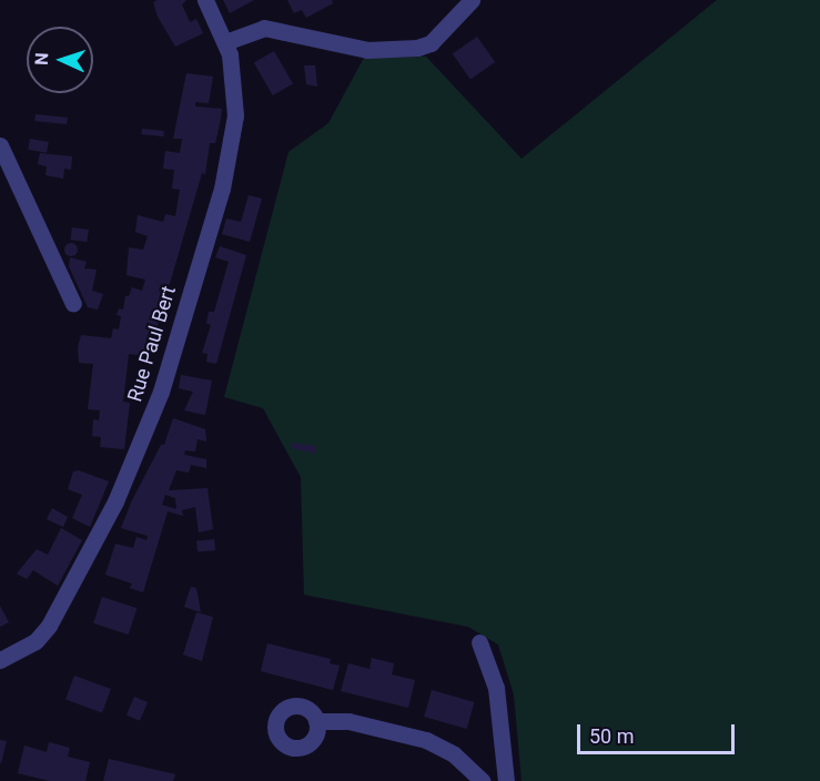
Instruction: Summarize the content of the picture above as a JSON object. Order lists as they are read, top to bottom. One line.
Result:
{"streets":{"street":["Rue Paul Bert"]},"scale_bar":"50 m","north":"left"}
